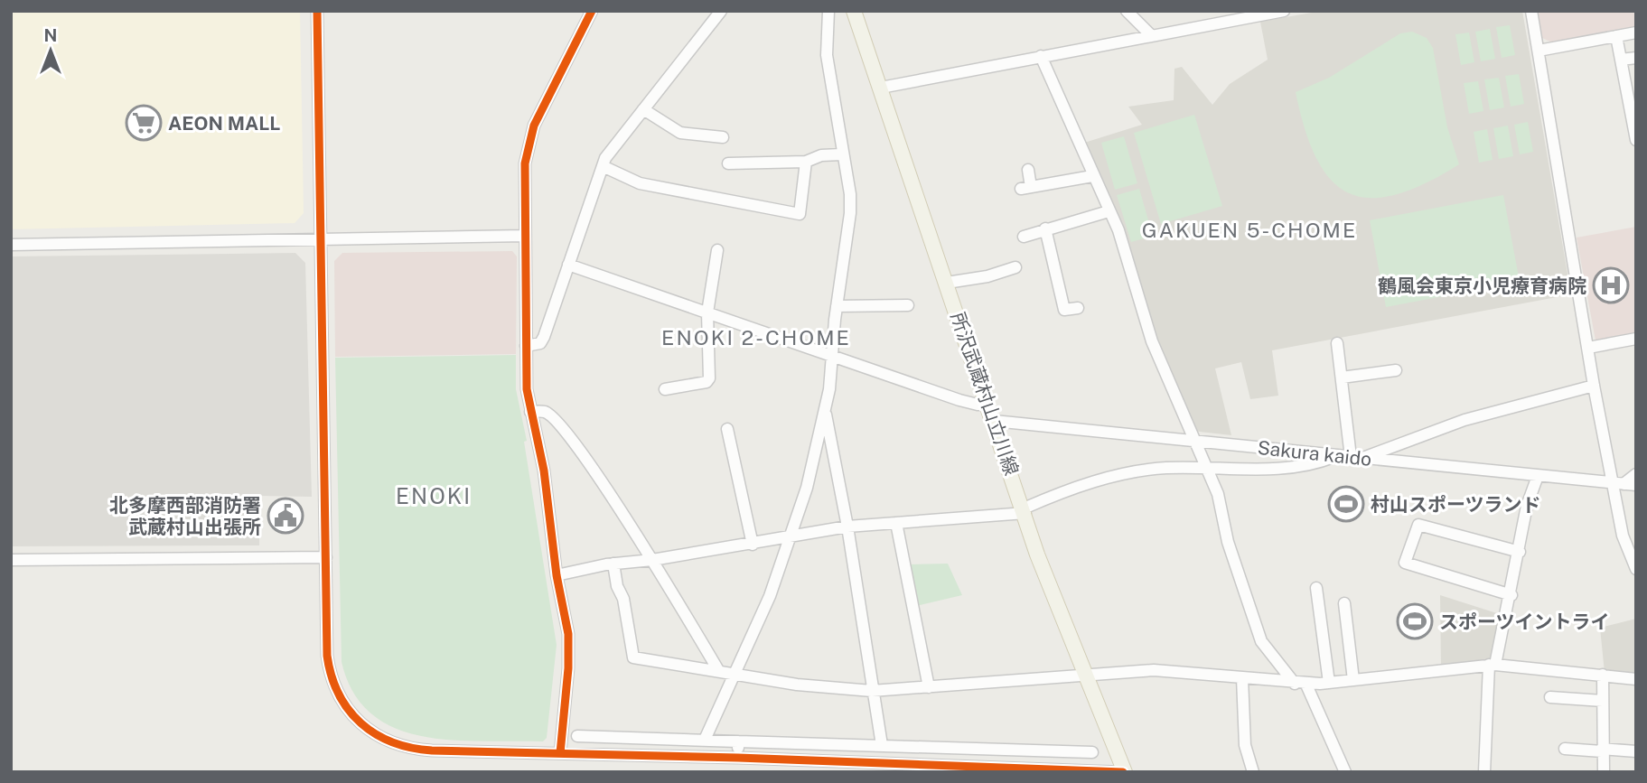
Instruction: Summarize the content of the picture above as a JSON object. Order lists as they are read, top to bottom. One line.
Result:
{"streets":{"main road":["所沢武蔵村山立川線"],"street":["Sakura kaido"]},"crossings":[["所沢武蔵村山立川線","Sakura kaido"]],"districts":["GAKUEN 5-CHOME","ENOKI 2-CHOME","ENOKI"],"places":{"supermarket":["AEON MALL"],"hospital":["鶴風会東京小児療育病院"],"sports":["村山スポーツランド","スポーツイントライ"],"public building":["北多摩西部消防署 武蔵村山出張所"]},"north":"top"}
